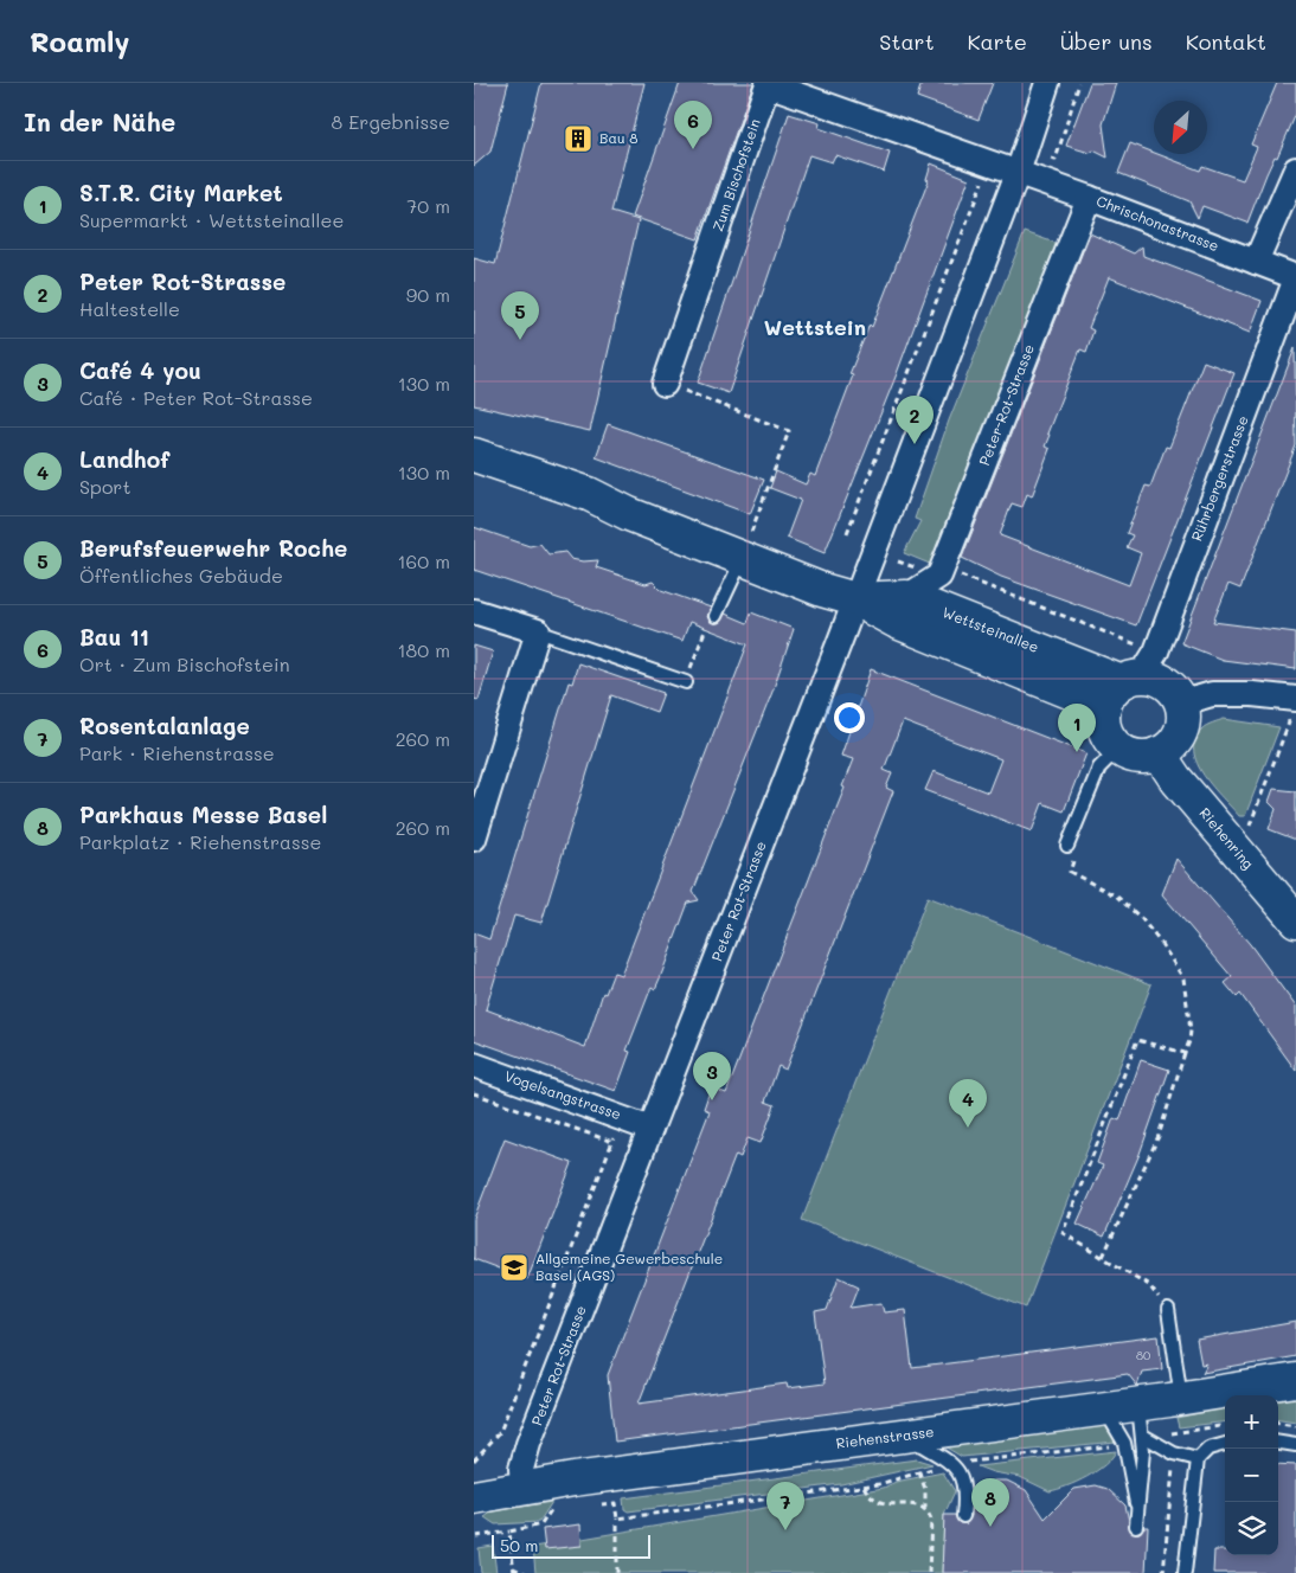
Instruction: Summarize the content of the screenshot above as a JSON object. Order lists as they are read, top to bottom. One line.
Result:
{"streets":{"main road":["Wettsteinallee","Riehenring","Riehenstrasse"],"street":["Zum Bischofstein","Chrischonastrasse","Peter-Rot-Strasse","Rührbergerstrasse","Peter Rot-Strasse","Vogelsangstrasse"]},"crossings":[["Zum Bischofstein","Chrischonastrasse"],["Zum Bischofstein","Peter Rot-Strasse"],["Chrischonastrasse","Peter-Rot-Strasse"],["Chrischonastrasse","Rührbergerstrasse"],["Chrischonastrasse","Peter Rot-Strasse"],["Rührbergerstrasse","Wettsteinallee"],["Rührbergerstrasse","Riehenring"],["Wettsteinallee","Riehenring"],["Wettsteinallee","Peter Rot-Strasse"],["Peter Rot-Strasse","Vogelsangstrasse"],["Peter Rot-Strasse","Riehenstrasse"]],"districts":["Wettstein"],"places":{"building":["Bau 8"],"school or university":["Allgemeine Gewerbeschule Basel (AGS)"]},"house_numbers":["80"],"scale_bar":"50 m","north":"bottom left","page":{"header":"Roamly","nav":["Start","Karte","Über uns","Kontakt"],"heading":["In der Nähe","8 Ergebnisse"],"pins":["6","5","2","1","3","4","8","7"],"list":[{"mark":"1","name":"S.T.R. City Market","note":"Supermarkt · Wettsteinallee","value":"70 m"},{"mark":"2","name":"Peter Rot-Strasse","note":"Haltestelle","value":"90 m"},{"mark":"3","name":"Café 4 you","note":"Café · Peter Rot-Strasse","value":"130 m"},{"mark":"4","name":"Landhof","note":"Sport","value":"130 m"},{"mark":"5","name":"Berufsfeuerwehr Roche","note":"Öffentliches Gebäude","value":"160 m"},{"mark":"6","name":"Bau 11","note":"Ort · Zum Bischofstein","value":"180 m"},{"mark":"7","name":"Rosentalanlage","note":"Park · Riehenstrasse","value":"260 m"},{"mark":"8","name":"Parkhaus Messe Basel","note":"Parkplatz · Riehenstrasse","value":"260 m"}],"map_buttons":["+","−"],"scale":"50 m"}}
